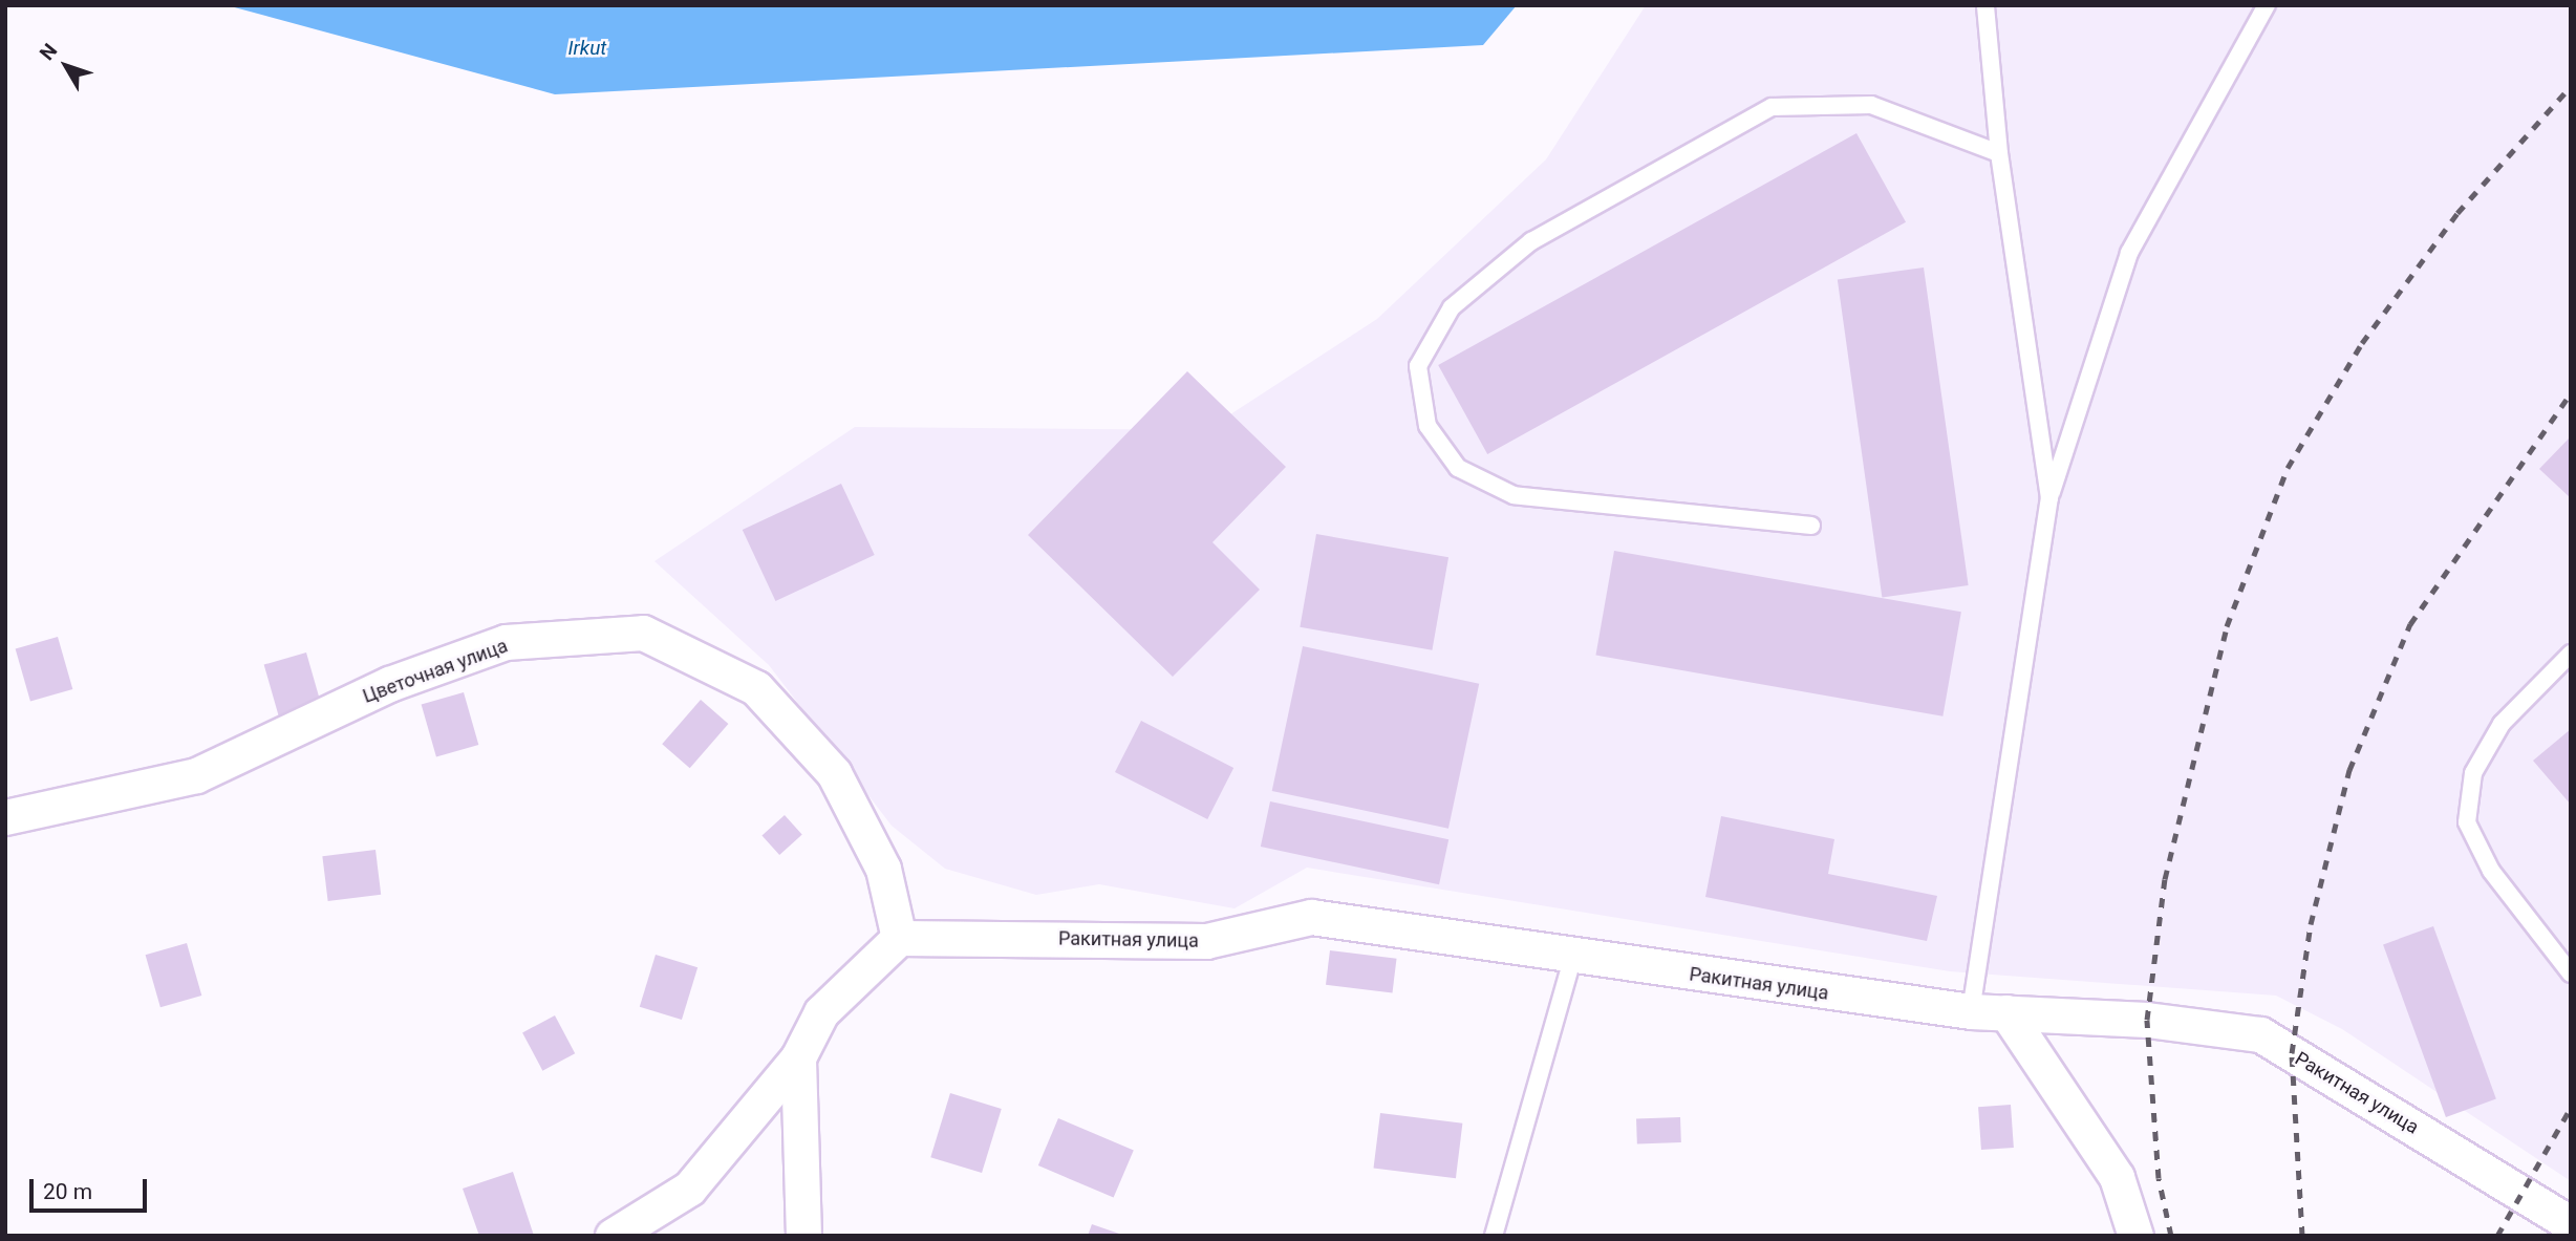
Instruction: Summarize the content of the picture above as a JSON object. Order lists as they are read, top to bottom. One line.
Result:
{"streets":{"street":["Цветочная улица","Ракитная улица"]},"crossings":[["Цветочная улица","Ракитная улица"]],"water":["Irkut"],"scale_bar":"20 m","north":"top left"}
